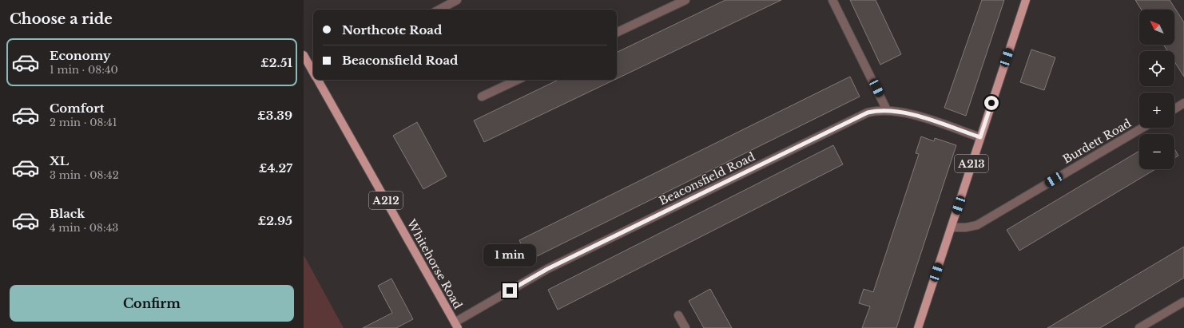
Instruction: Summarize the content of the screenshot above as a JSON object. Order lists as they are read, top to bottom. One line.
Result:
{"streets":{"main road":["A213","A212","Whitehorse Road"],"street":["Burdett Road","Beaconsfield Road"]},"crossings":[["Burdett Road","A213"],["A213","Beaconsfield Road"],["Beaconsfield Road","Whitehorse Road"]],"north":"top left","page":{"heading":"Choose a ride","map_buttons":["+","−"],"banner":["Northcote Road","Beaconsfield Road"],"list":[{"name":"Economy","note":"1 min · 08:40","value":"£2.51"},{"name":"Comfort","note":"2 min · 08:41","value":"£3.39"},{"name":"XL","note":"3 min · 08:42","value":"£4.27"},{"name":"Black","note":"4 min · 08:43","value":"£2.95"}],"bubble":"1 min","buttons":"Confirm"}}
